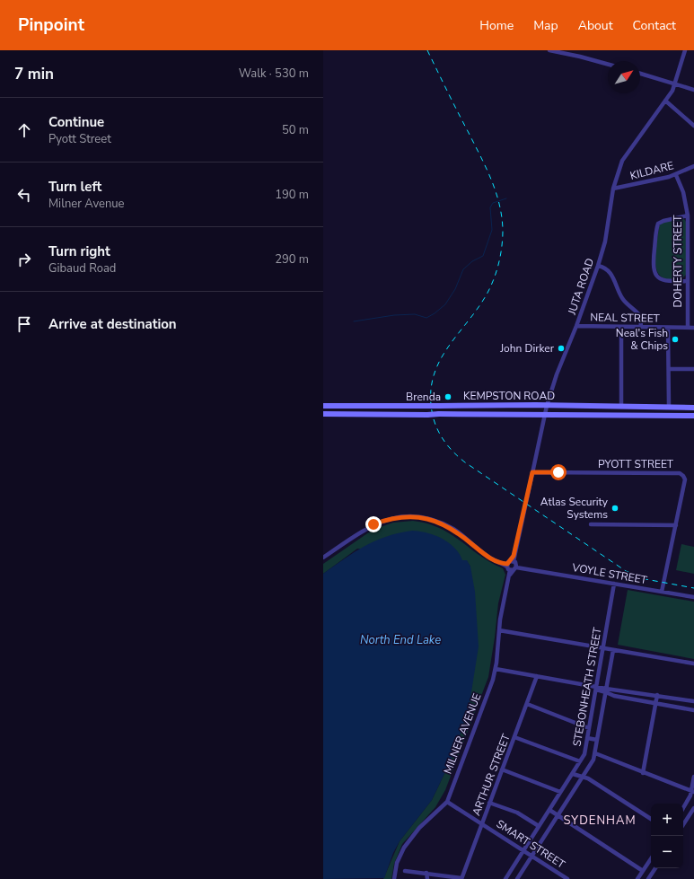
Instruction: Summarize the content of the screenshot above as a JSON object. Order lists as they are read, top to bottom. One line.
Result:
{"streets":{"main road":["KEMPSTON ROAD"],"street":["KILDARE","DOHERTY STREET","JUTA ROAD","NEAL STREET","PYOTT STREET","VOYLE STREET","STEBONHEATH STREET","MILNER AVENUE","ARTHUR STREET","SMART STREET"]},"crossings":[["KILDARE","DOHERTY STREET"],["KILDARE","JUTA ROAD"],["DOHERTY STREET","NEAL STREET"],["JUTA ROAD","NEAL STREET"],["JUTA ROAD","KEMPSTON ROAD"],["JUTA ROAD","MILNER AVENUE"],["KEMPSTON ROAD","MILNER AVENUE"],["PYOTT STREET","VOYLE STREET"],["PYOTT STREET","MILNER AVENUE"],["VOYLE STREET","STEBONHEATH STREET"],["VOYLE STREET","MILNER AVENUE"],["STEBONHEATH STREET","SMART STREET"],["MILNER AVENUE","SMART STREET"],["ARTHUR STREET","SMART STREET"]],"districts":["SYDENHAM"],"water":["North End Lake"],"places":["Neal's Fish & Chips","John Dirker","Brenda","Atlas Security Systems"],"north":"top right","page":{"header":"Pinpoint","nav":["Home","Map","About","Contact"],"heading":["7 min","Walk · 530 m"],"list":[["Continue","Pyott Street","50 m"],["Turn left","Milner Avenue","190 m"],["Turn right","Gibaud Road","290 m"],"Arrive at destination"],"map_buttons":["+","−"]}}
